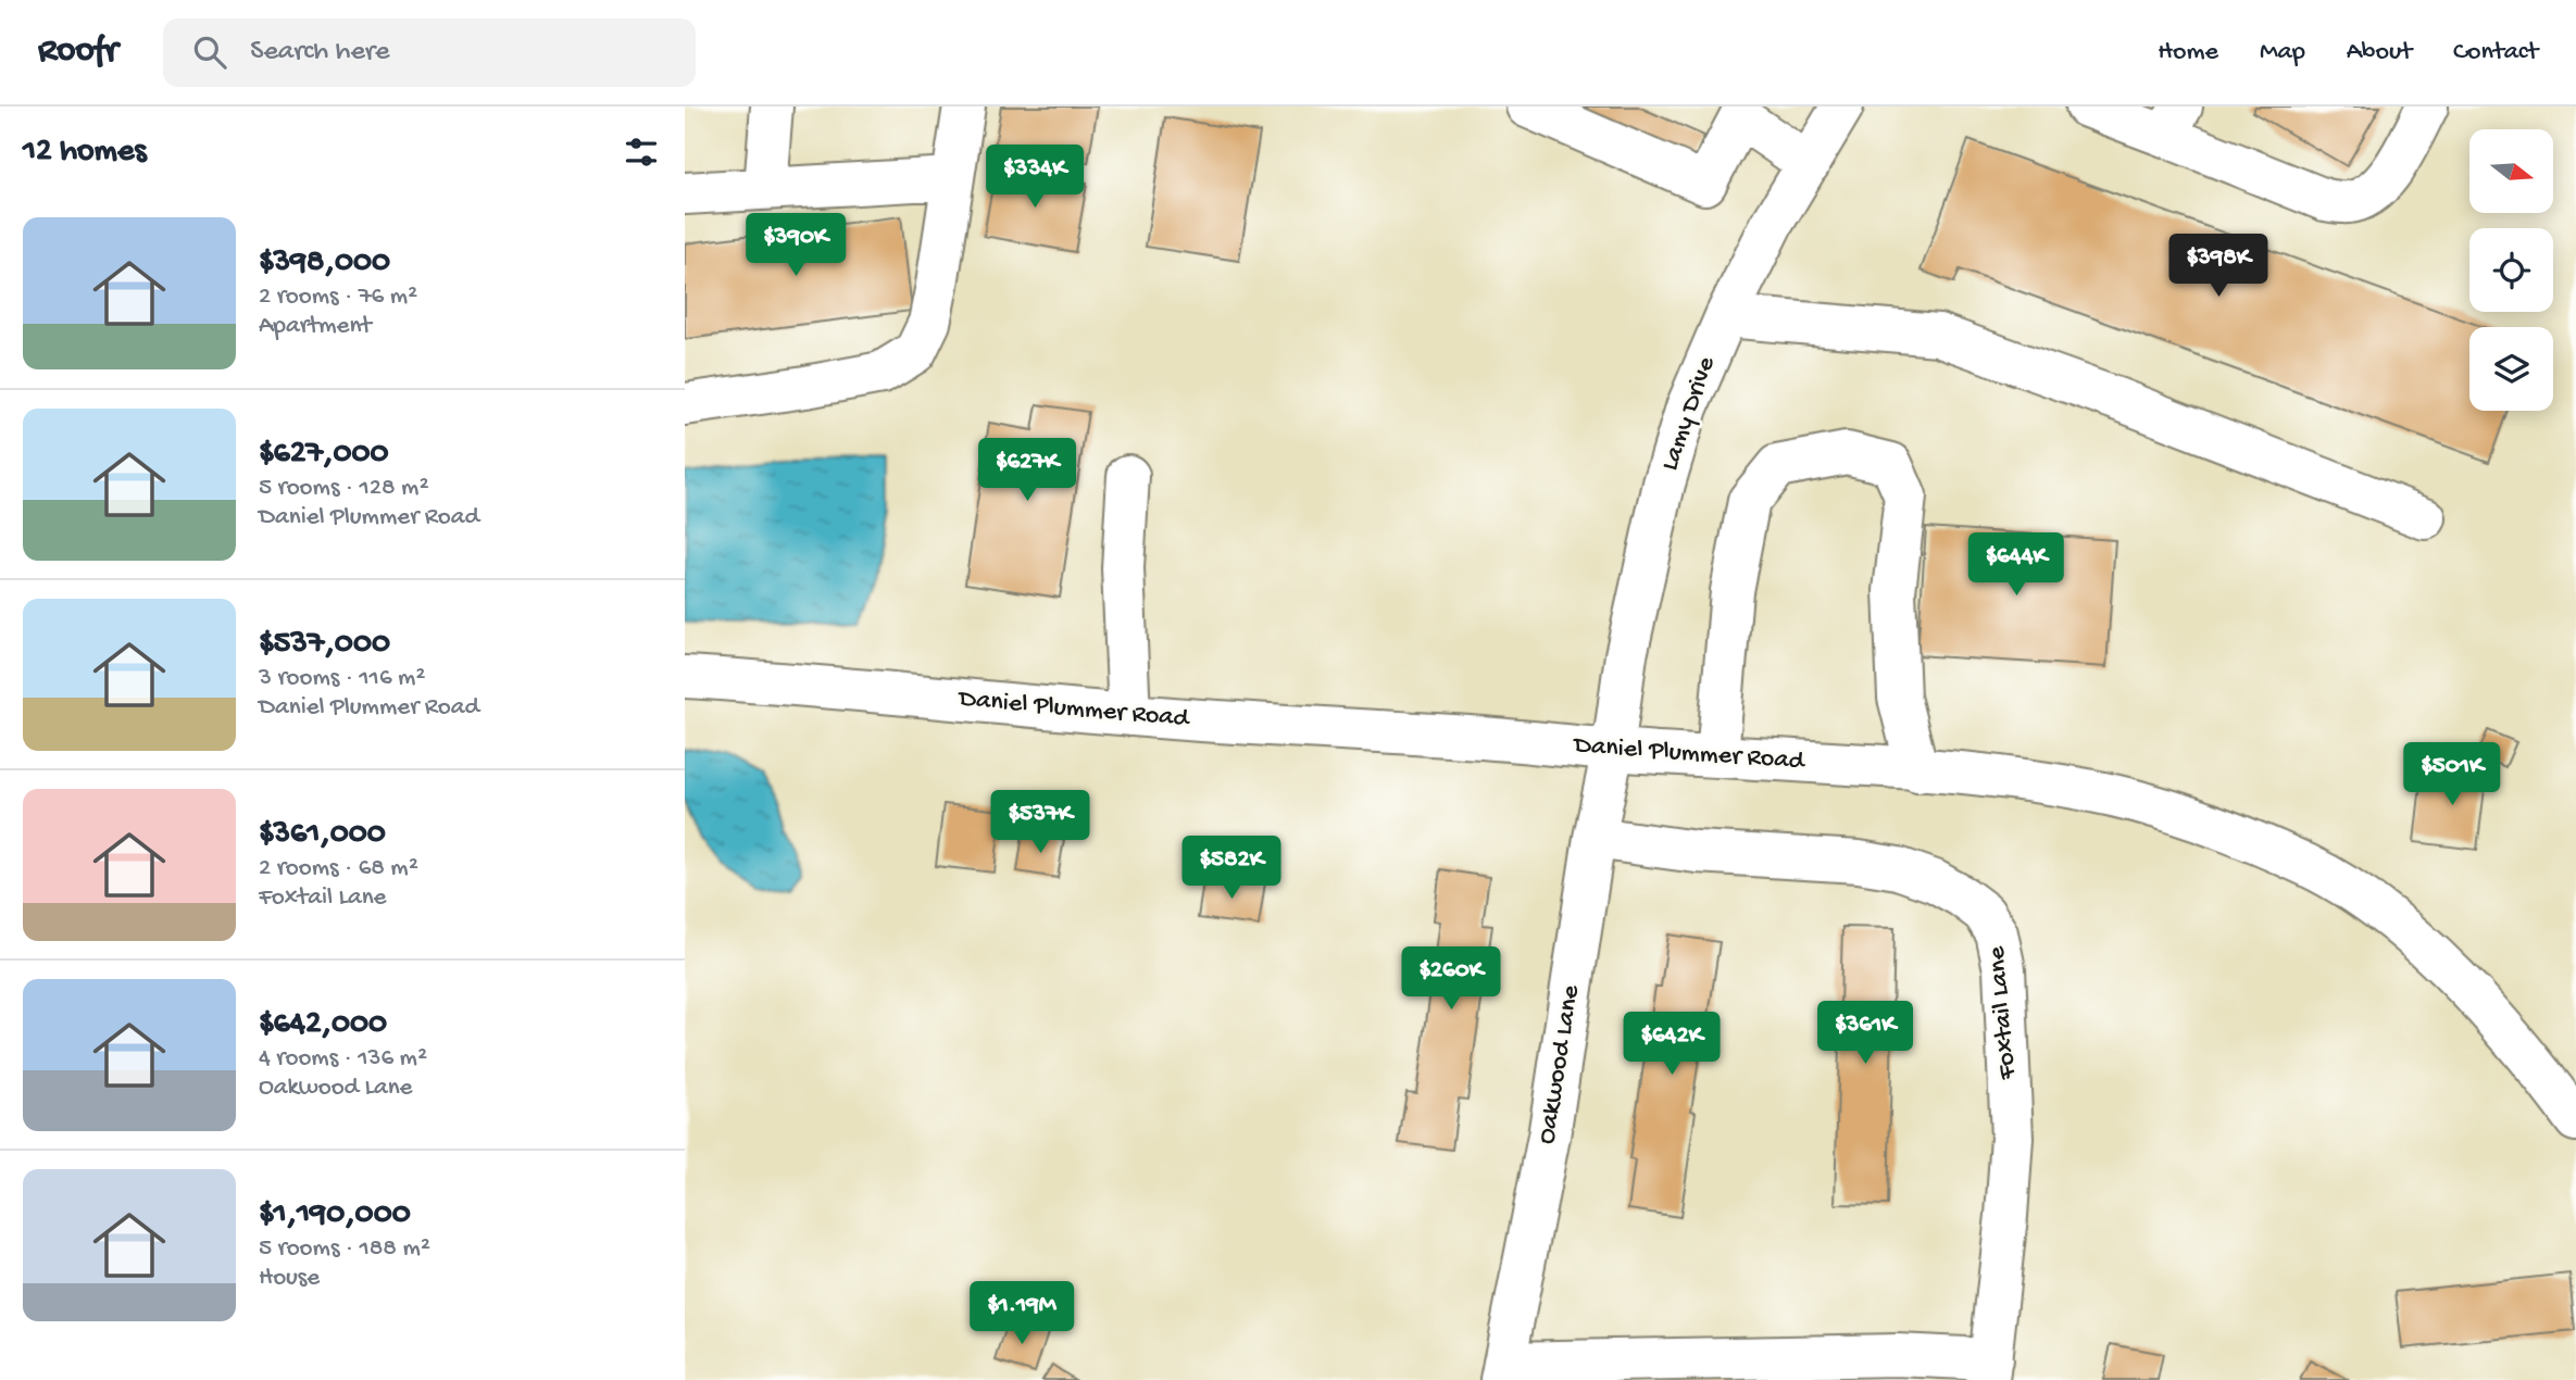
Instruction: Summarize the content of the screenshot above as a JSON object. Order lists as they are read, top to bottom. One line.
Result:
{"streets":{"street":["Lamy Drive","Daniel Plummer Road","Foxtail Lane","Oakwood Lane"]},"crossings":[["Lamy Drive","Daniel Plummer Road"],["Lamy Drive","Oakwood Lane"],["Daniel Plummer Road","Oakwood Lane"],["Foxtail Lane","Oakwood Lane"]],"north":"right","page":{"header":"Roofr","search":"Search here","nav":["Home","Map","About","Contact"],"heading":"12 homes","price":["$334K","$390K","$398K","$627K","$644K","$501K","$537K","$582K","$260K","$361K","$642K","$1.19M"],"list":[{"name":"$398,000","note":"2 rooms · 76 m² · Apartment"},{"name":"$627,000","note":"5 rooms · 128 m² · Daniel Plummer Road"},{"name":"$537,000","note":"3 rooms · 116 m² · Daniel Plummer Road"},{"name":"$361,000","note":"2 rooms · 68 m² · Foxtail Lane"},{"name":"$642,000","note":"4 rooms · 136 m² · Oakwood Lane"},{"name":"$1,190,000","note":"5 rooms · 188 m² · House"}]}}
